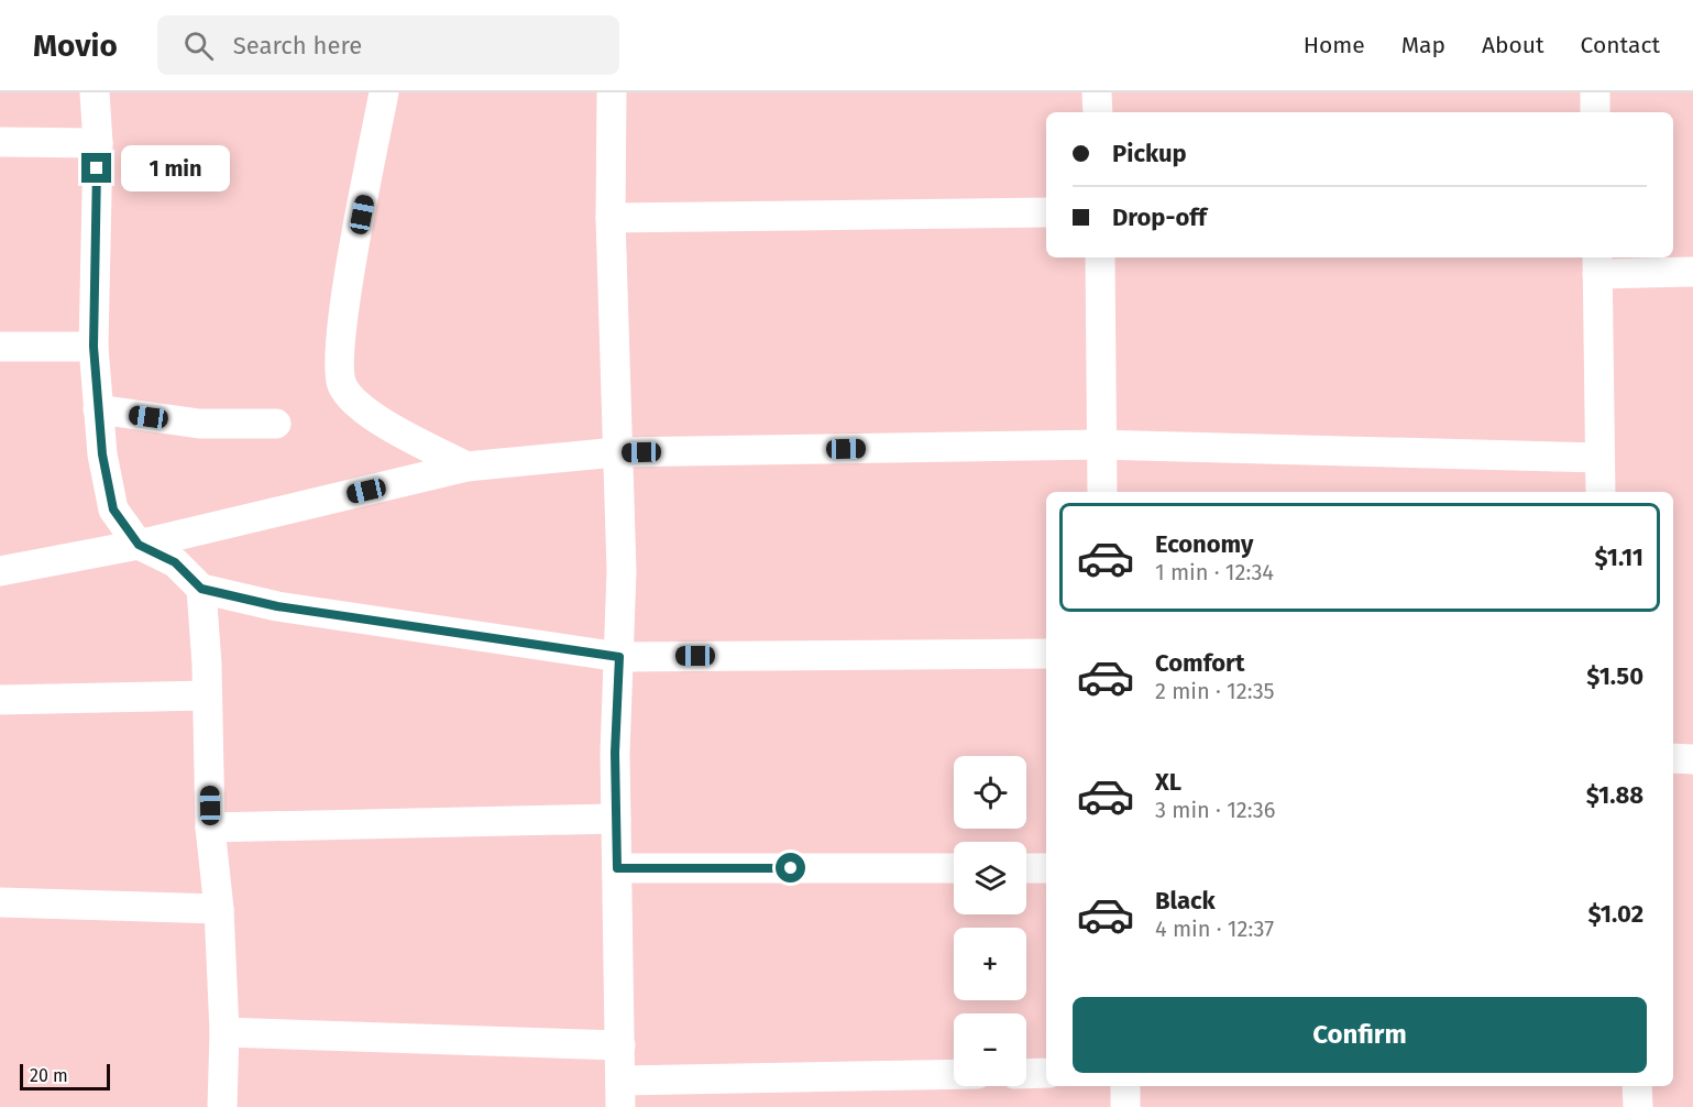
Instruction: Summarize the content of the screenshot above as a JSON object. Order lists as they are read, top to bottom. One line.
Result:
{"scale_bar":"20 m","page":{"header":"Movio","search":"Search here","nav":["Home","Map","About","Contact"],"banner":["Pickup","Drop-off"],"bubble":"1 min","list":[{"name":"Economy","note":"1 min · 12:34","value":"$1.11"},{"name":"Comfort","note":"2 min · 12:35","value":"$1.50"},{"name":"XL","note":"3 min · 12:36","value":"$1.88"},{"name":"Black","note":"4 min · 12:37","value":"$1.02"}],"map_buttons":["+","−"],"buttons":"Confirm","scale":"20 m"}}
